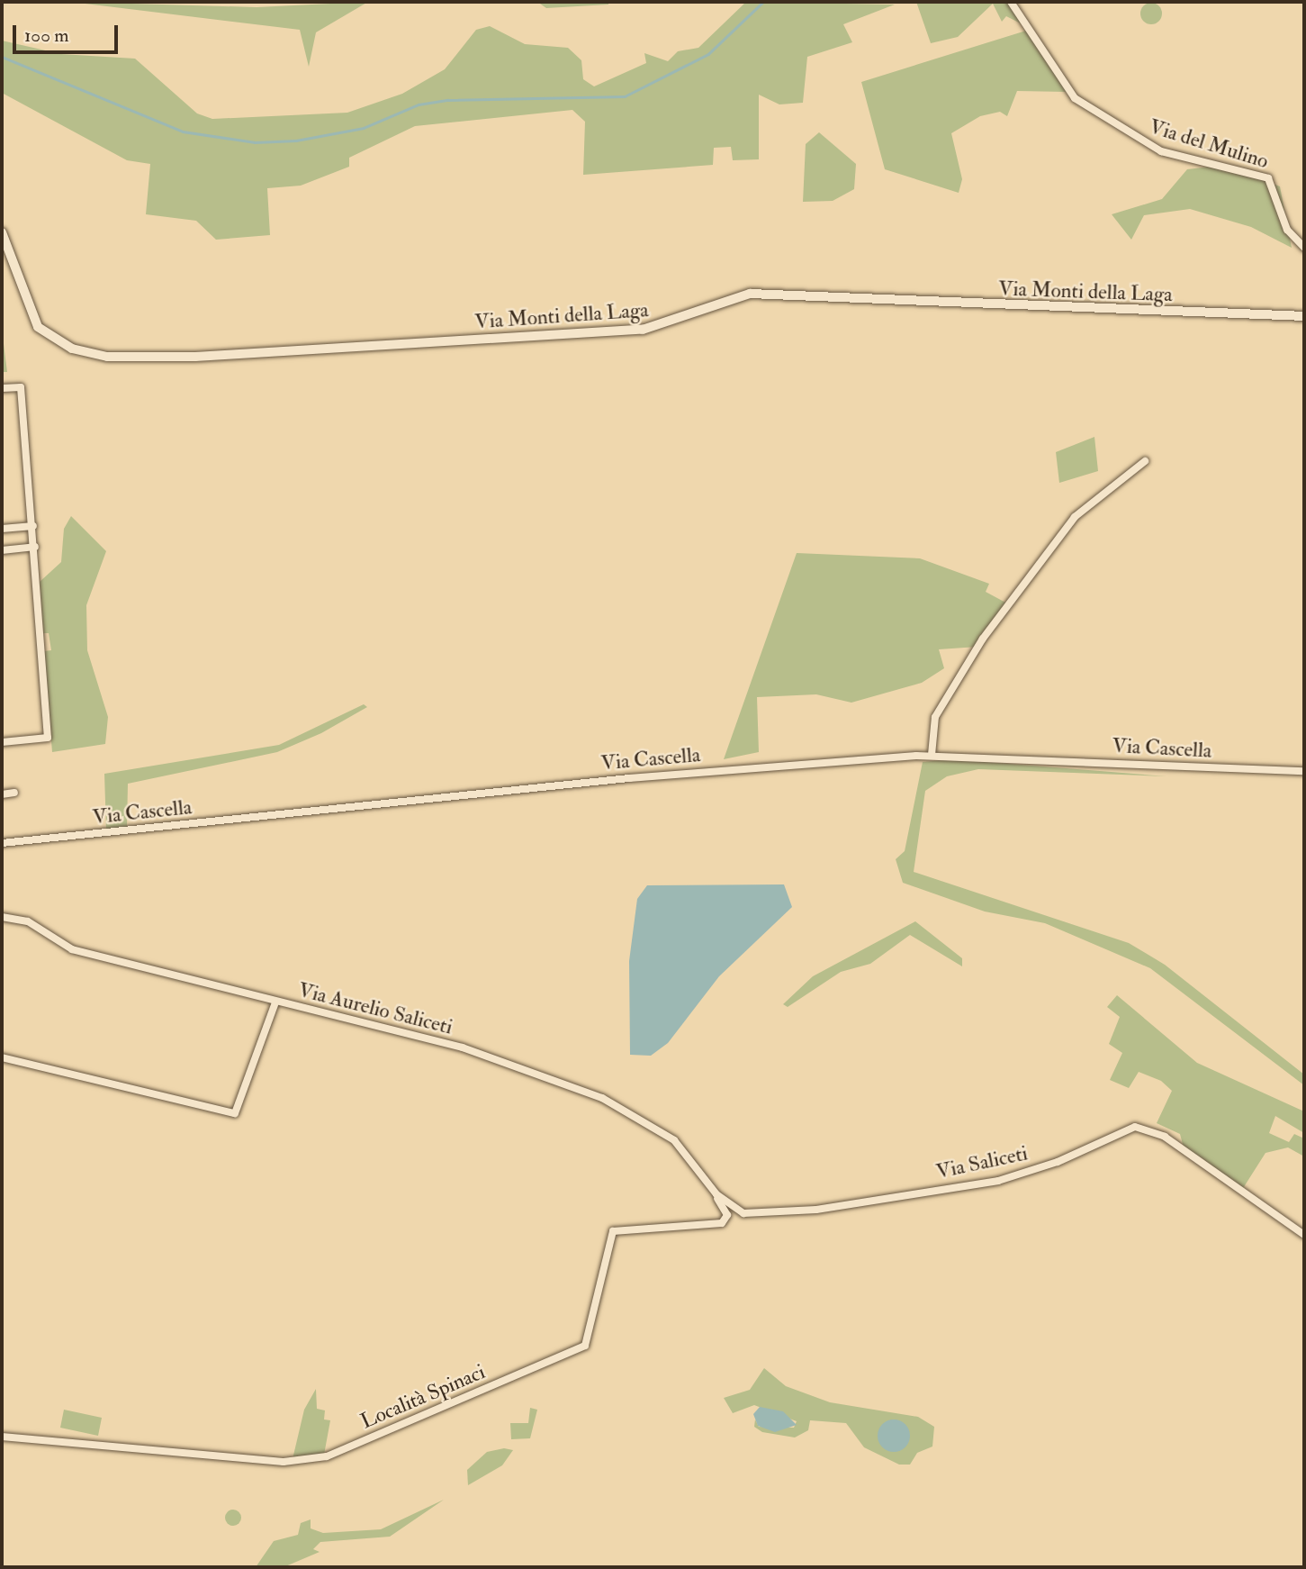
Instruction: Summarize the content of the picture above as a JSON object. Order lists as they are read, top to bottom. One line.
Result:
{"streets":{"street":["Via del Mulino","Via Monti della Laga","Via Cascella","Via Aurelio Saliceti","Via Saliceti","Località Spinaci"]},"crossings":[["Via Aurelio Saliceti","Via Saliceti"],["Via Aurelio Saliceti","Località Spinaci"],["Via Saliceti","Località Spinaci"]],"scale_bar":"100 m"}
